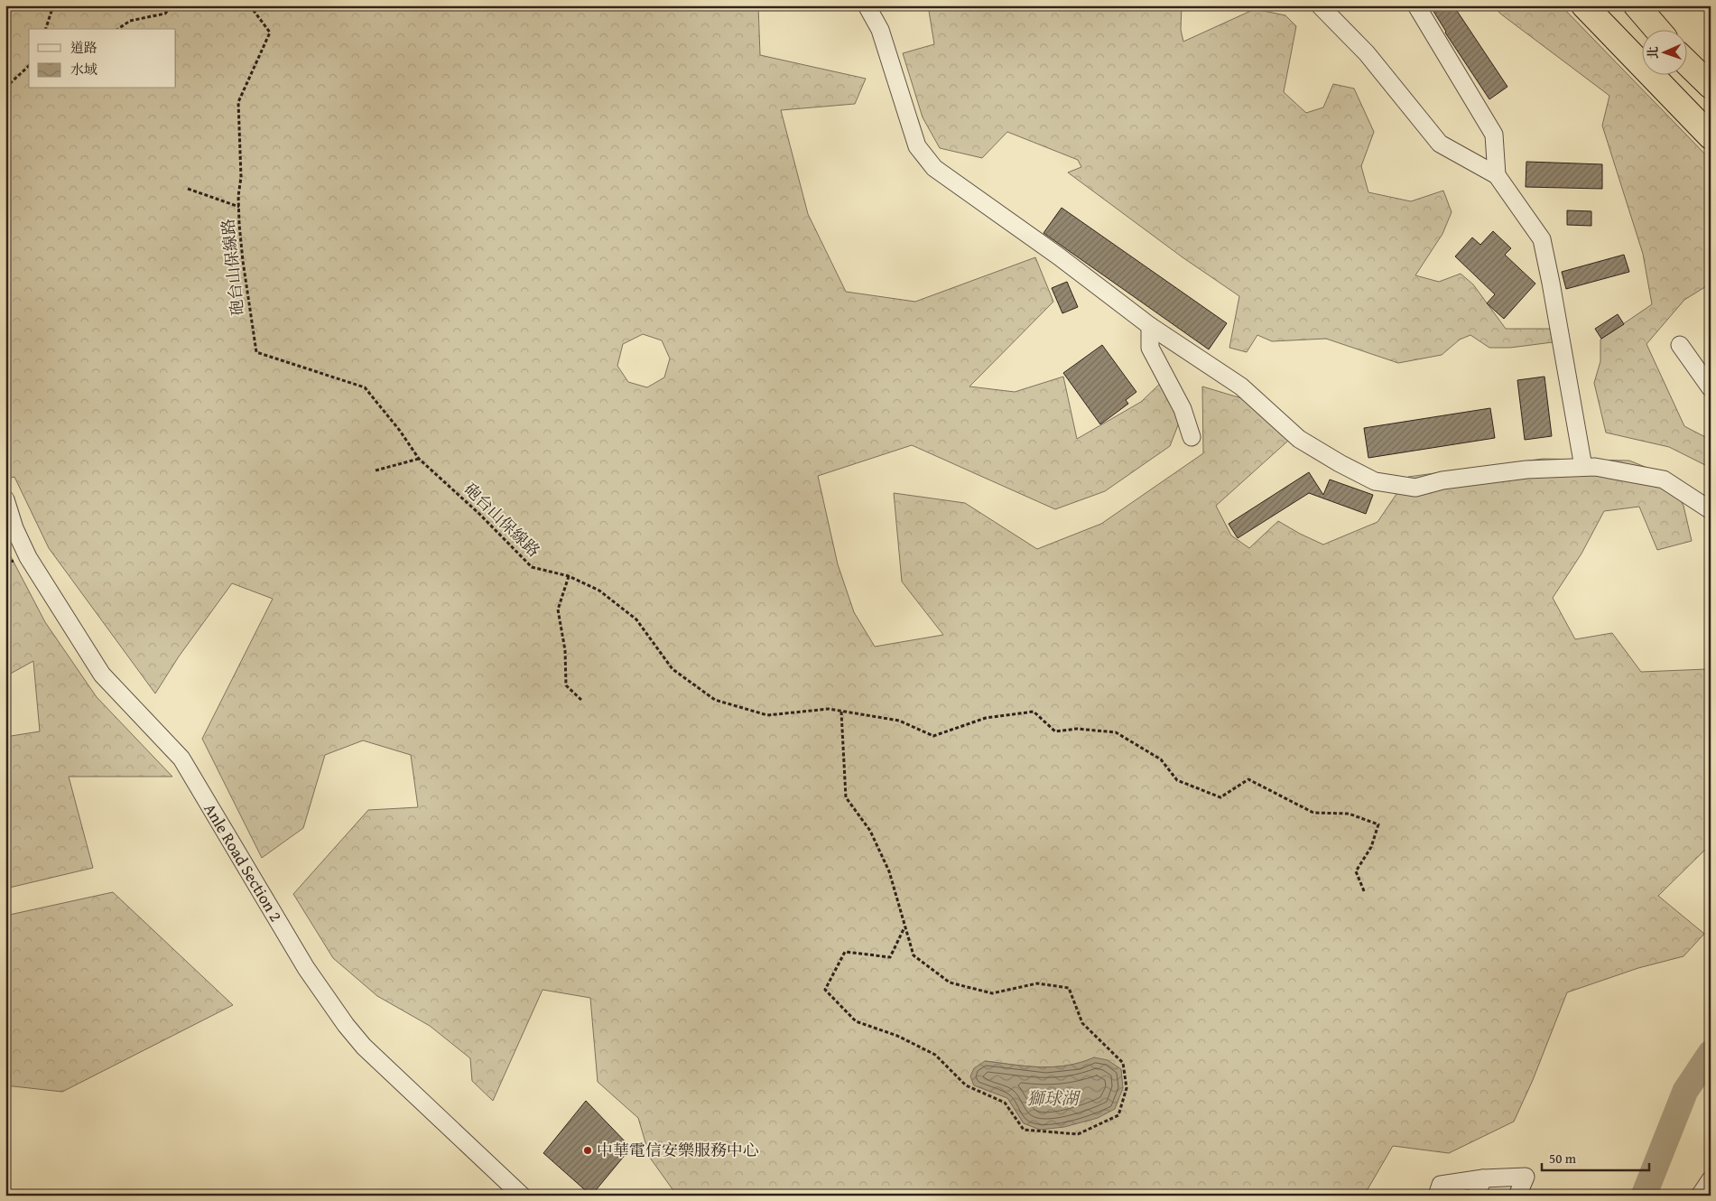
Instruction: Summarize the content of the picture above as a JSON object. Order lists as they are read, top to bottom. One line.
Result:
{"streets":{"street":["Anle Road Section 2"],"path":["砲台山保線路"]},"water":["獅球湖"],"places":["中華電信安樂服務中心"],"legend":["道路","水域"],"scale_bar":"50 m","north":"left"}
